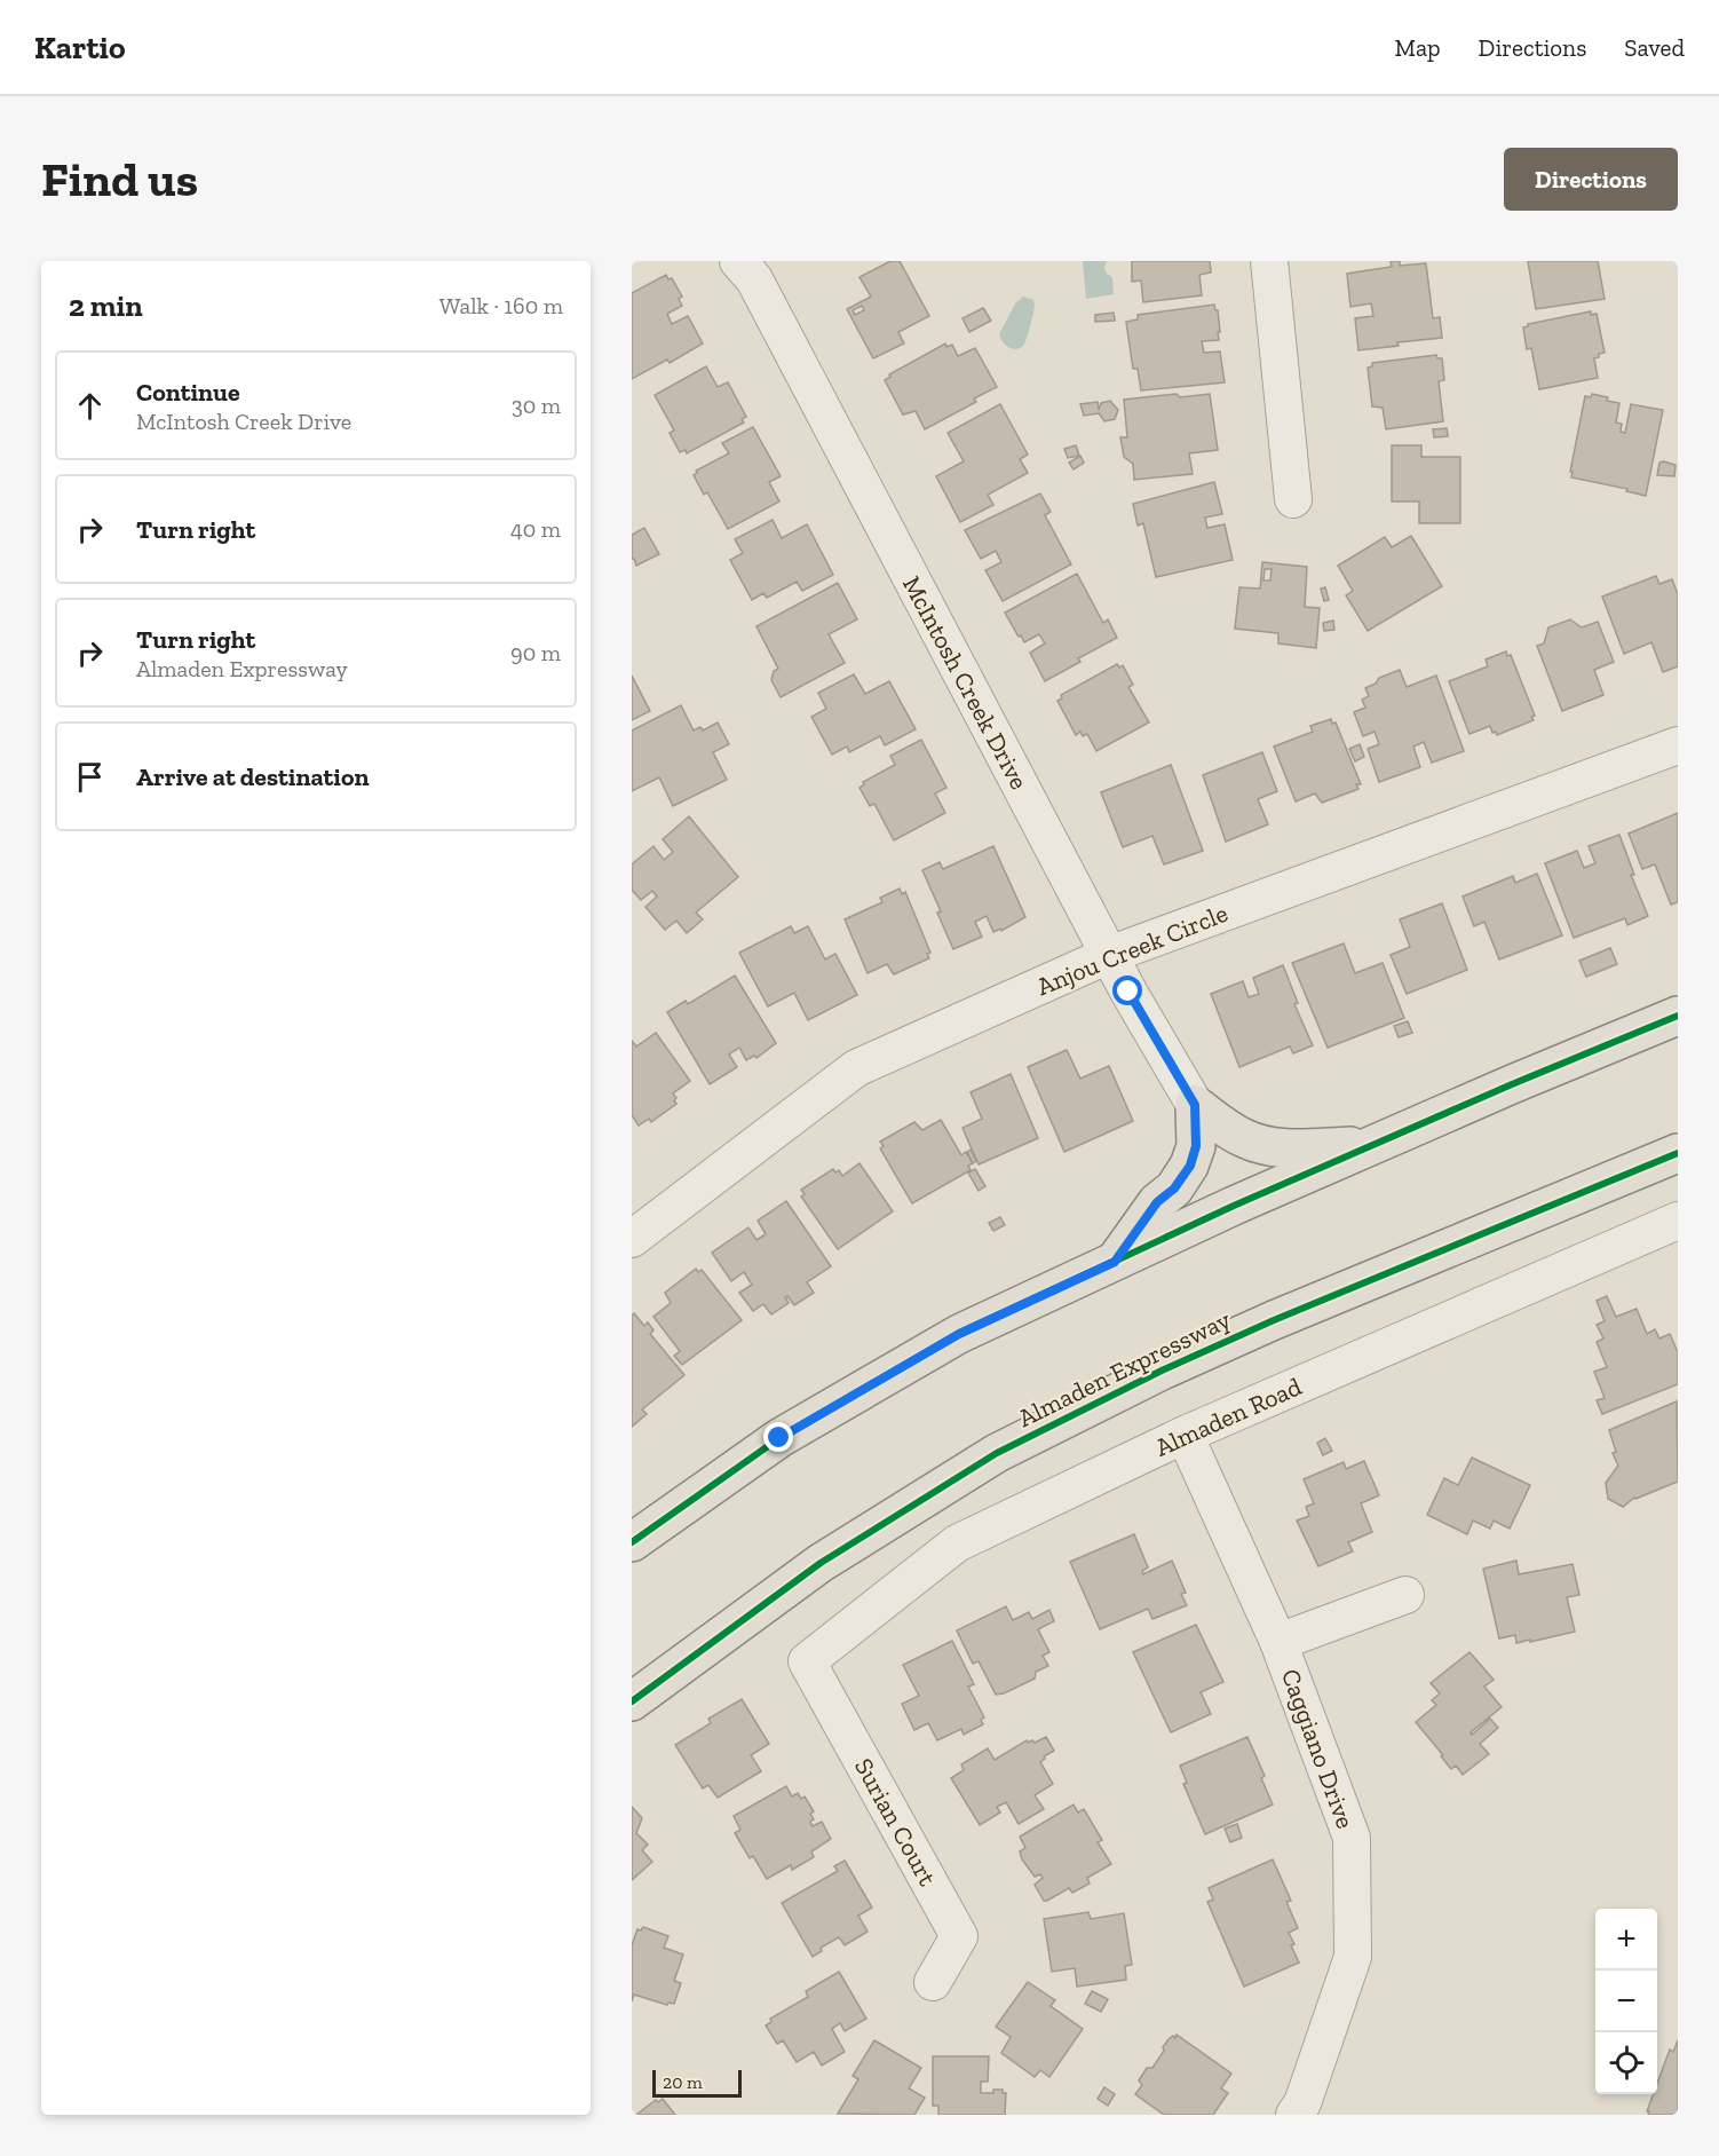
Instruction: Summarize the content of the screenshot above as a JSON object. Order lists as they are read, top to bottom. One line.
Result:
{"streets":{"main road":["Almaden Expressway"],"street":["McIntosh Creek Drive","Anjou Creek Circle","Almaden Road","Caggiano Drive","Surian Court"]},"crossings":[["McIntosh Creek Drive","Anjou Creek Circle"],["Almaden Road","Caggiano Drive"],["Almaden Road","Surian Court"]],"scale_bar":"20 m","page":{"header":"Kartio","nav":["Map","Directions","Saved"],"buttons":"Directions","title":"Find us","heading":["2 min","Walk · 160 m"],"list":[["Continue","McIntosh Creek Drive","30 m"],["Turn right","40 m"],["Turn right","Almaden Expressway","90 m"],"Arrive at destination"],"map_buttons":["+","−"],"scale":"20 m"}}
